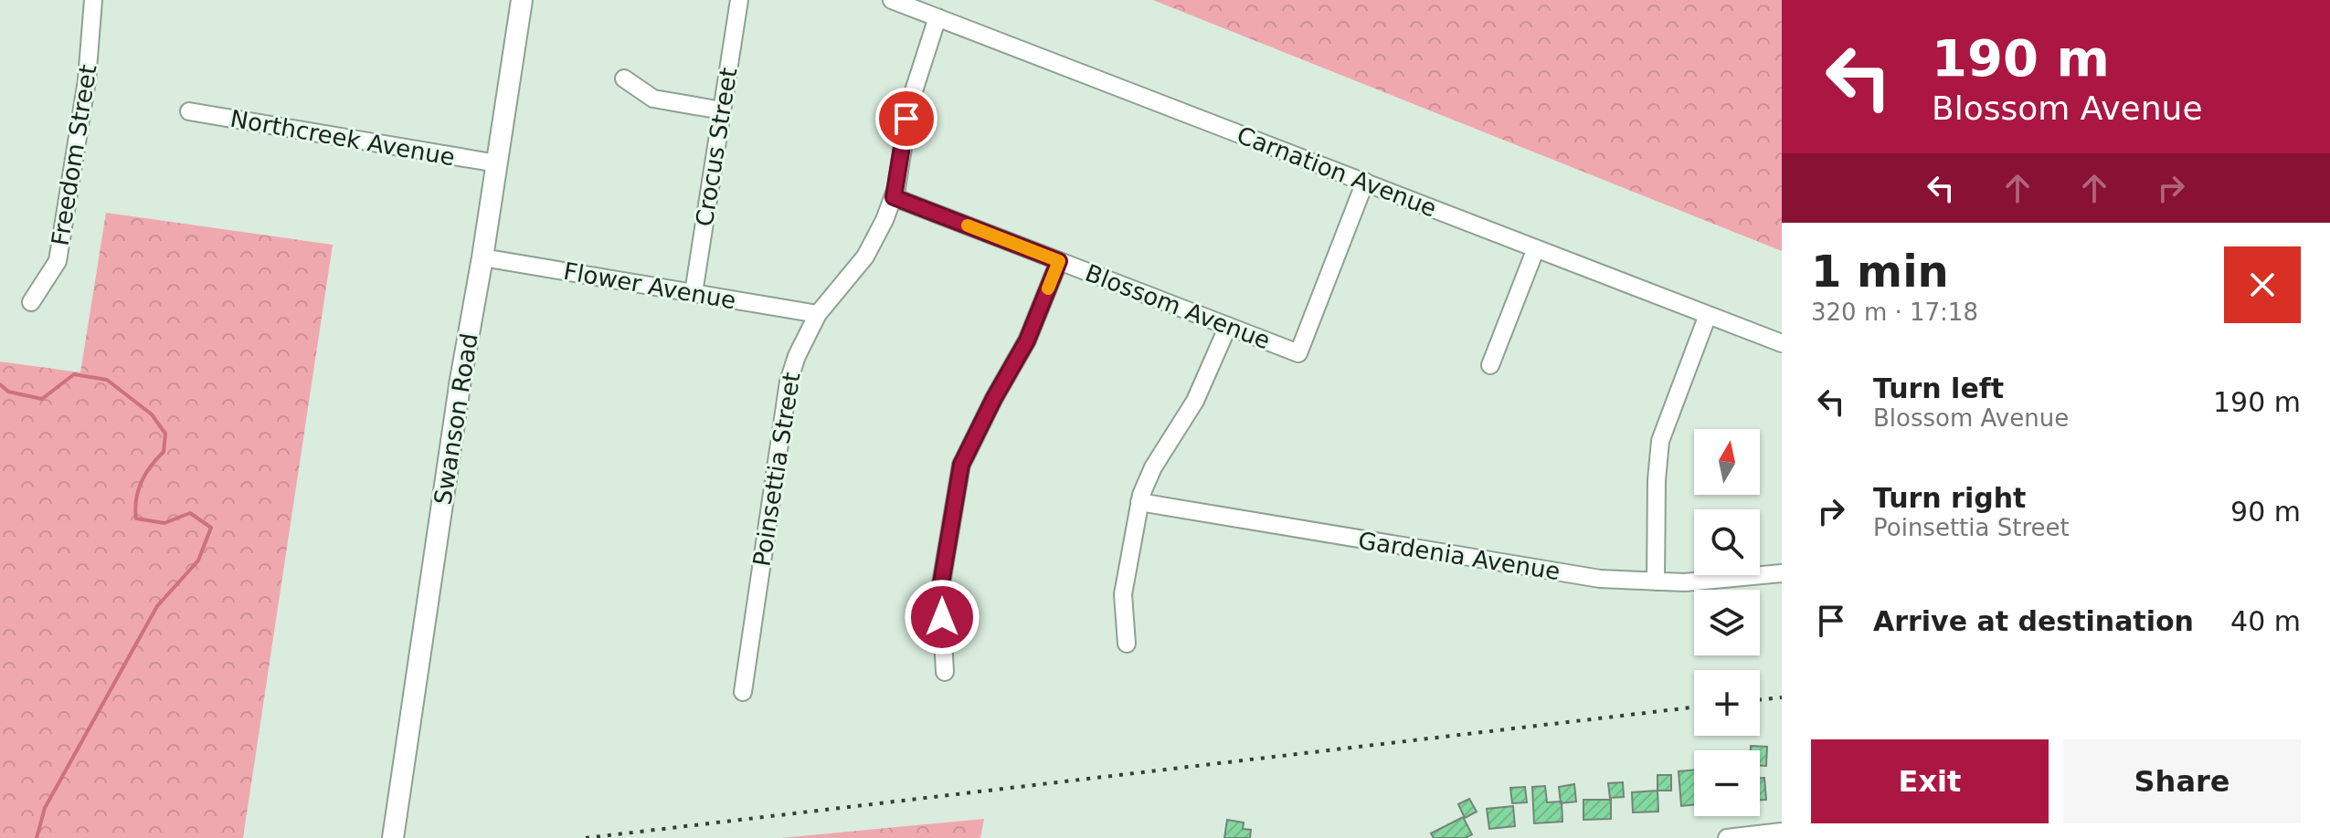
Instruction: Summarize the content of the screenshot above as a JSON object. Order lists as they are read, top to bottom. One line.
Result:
{"streets":{"street":["Northcreek Avenue","Crocus Street","Freedom Street","Carnation Avenue","Flower Avenue","Blossom Avenue","Swanson Road","Poinsettia Street","Gardenia Avenue"]},"crossings":[["Northcreek Avenue","Swanson Road"],["Crocus Street","Flower Avenue"],["Carnation Avenue","Blossom Avenue"],["Carnation Avenue","Poinsettia Street"],["Flower Avenue","Swanson Road"],["Flower Avenue","Poinsettia Street"],["Blossom Avenue","Poinsettia Street"]],"north":"top","page":{"turn":["190 m","Blossom Avenue"],"heading":["1 min","320 m · 17:18"],"list":[{"name":"Turn left","note":"Blossom Avenue","value":"190 m"},{"name":"Turn right","note":"Poinsettia Street","value":"90 m"},{"name":"Arrive at destination","value":"40 m"}],"map_buttons":["+","−"],"buttons":["Exit","Share"]}}
